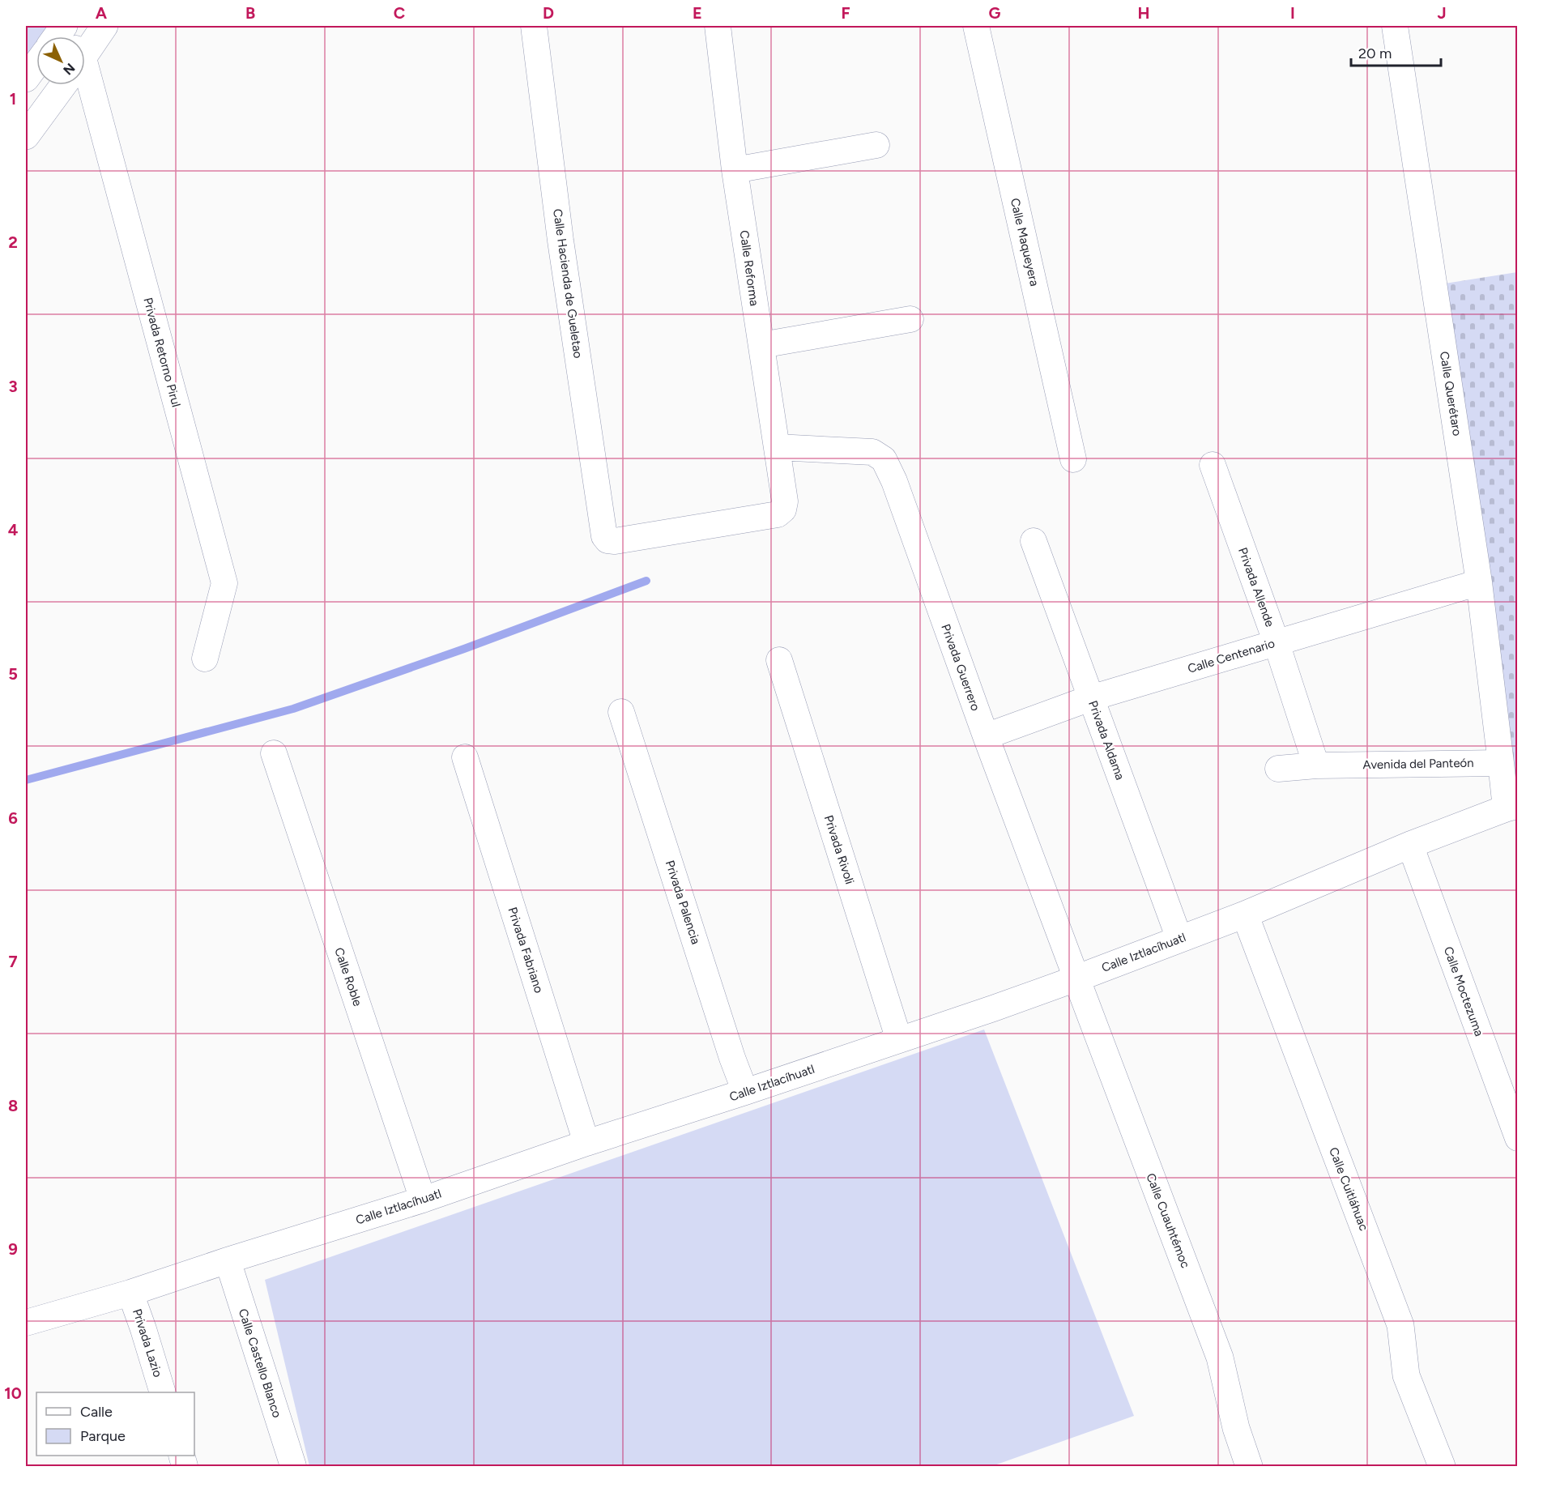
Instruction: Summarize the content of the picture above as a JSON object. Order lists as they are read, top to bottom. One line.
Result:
{"streets":{"street":["Calle Maqueyera","Calle Reforma","Calle Hacienda de Gueletao","Privada Retorno Pirul","Calle Querétaro","Privada Allende","Calle Centenario","Privada Guerrero","Privada Aldama","Avenida del Panteón","Privada Rivoli","Privada Palencia","Privada Fabriano","Calle Iztlacíhuatl","Calle Roble","Calle Moctezuma","Calle Cuitláhuac","Calle Cuauhtémoc","Privada Lazio","Calle Castello Blanco"]},"crossings":[["Calle Reforma","Calle Hacienda de Gueletao"],["Calle Reforma","Privada Guerrero"],["Calle Querétaro","Calle Centenario"],["Calle Querétaro","Avenida del Panteón"],["Privada Allende","Calle Centenario"],["Privada Allende","Avenida del Panteón"],["Calle Centenario","Privada Guerrero"],["Calle Centenario","Privada Aldama"],["Privada Guerrero","Calle Iztlacíhuatl"],["Privada Guerrero","Calle Cuauhtémoc"],["Privada Aldama","Calle Iztlacíhuatl"],["Privada Rivoli","Calle Iztlacíhuatl"],["Privada Palencia","Calle Iztlacíhuatl"],["Privada Fabriano","Calle Iztlacíhuatl"],["Calle Iztlacíhuatl","Calle Roble"],["Calle Iztlacíhuatl","Calle Moctezuma"],["Calle Iztlacíhuatl","Calle Cuitláhuac"],["Calle Iztlacíhuatl","Calle Cuauhtémoc"],["Calle Iztlacíhuatl","Privada Lazio"],["Calle Iztlacíhuatl","Calle Castello Blanco"]],"legend":["Calle","Parque"],"scale_bar":"20 m","north":"bottom right","grid":{"columns":["A","B","C","D","E","F","G","H","I","J"],"rows":["1","2","3","4","5","6","7","8","9","10"]}}
